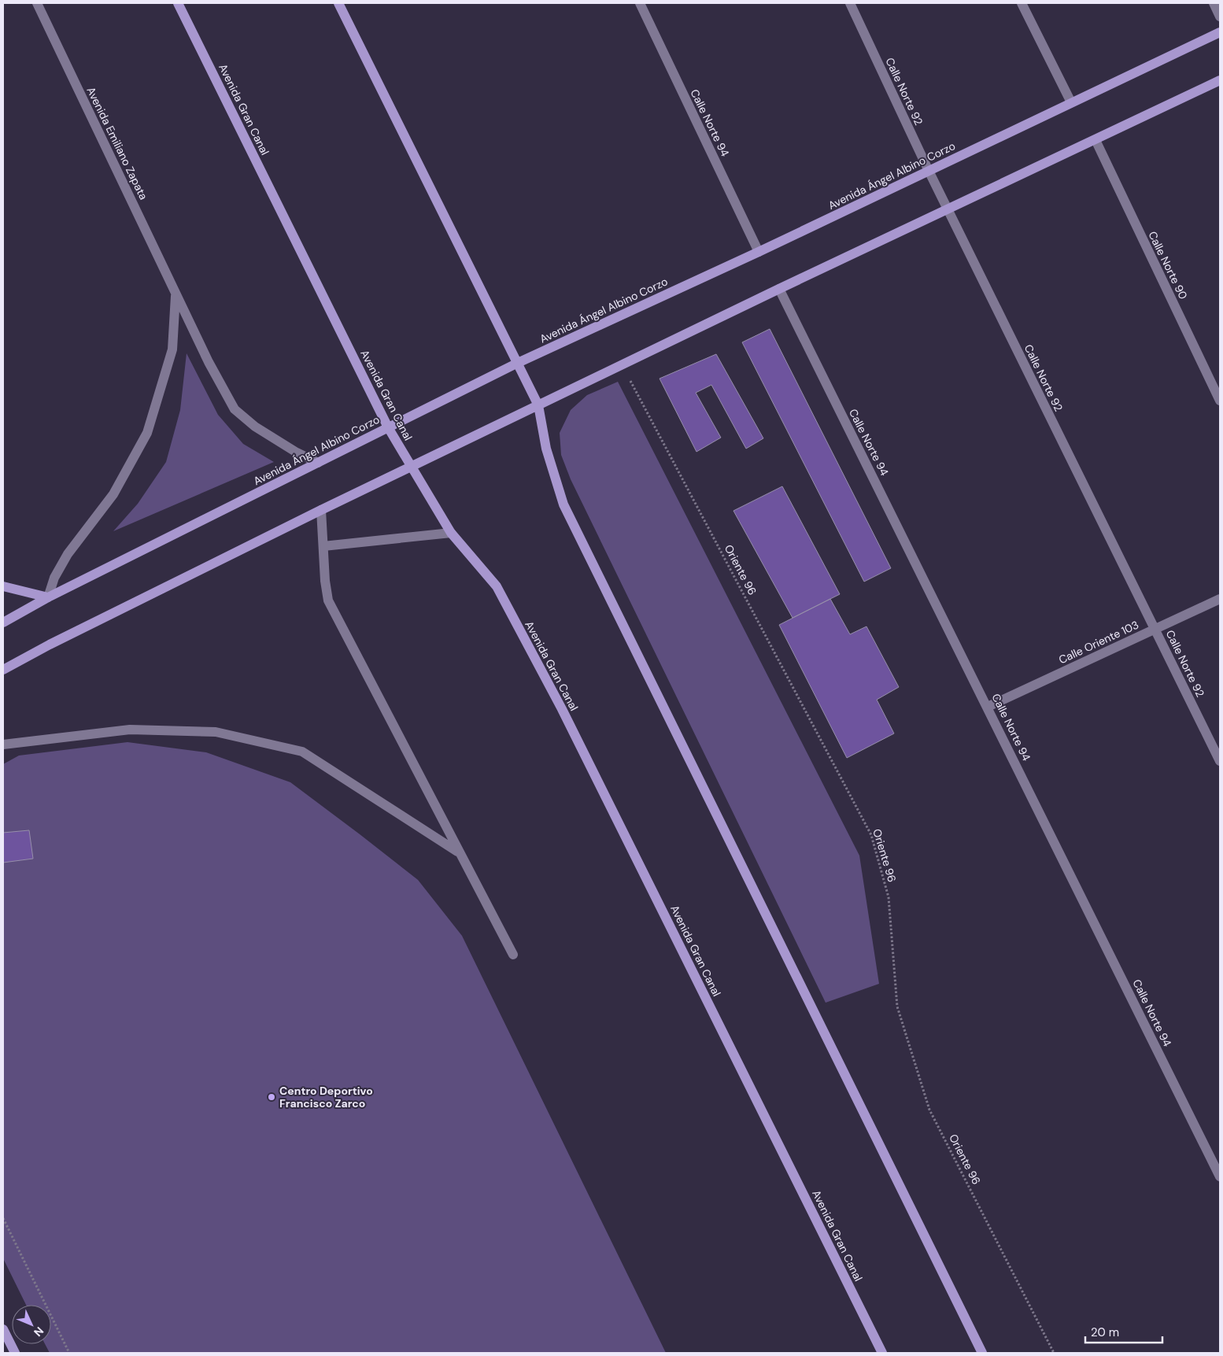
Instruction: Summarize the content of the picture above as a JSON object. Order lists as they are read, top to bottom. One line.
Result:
{"streets":{"main road":["Avenida Gran Canal","Avenida Ángel Albino Corzo"],"street":["Calle Norte 92","Calle Norte 94","Avenida Emiliano Zapata","Calle Norte 90","Calle Oriente 103"],"path":["Oriente 96"]},"crossings":[["Calle Norte 92","Avenida Ángel Albino Corzo"],["Calle Norte 92","Calle Oriente 103"],["Avenida Gran Canal","Avenida Ángel Albino Corzo"],["Calle Norte 94","Avenida Ángel Albino Corzo"],["Calle Norte 94","Calle Oriente 103"],["Avenida Emiliano Zapata","Avenida Ángel Albino Corzo"]],"places":["Centro Deportivo Francisco Zarco"],"scale_bar":"20 m","north":"bottom right"}
